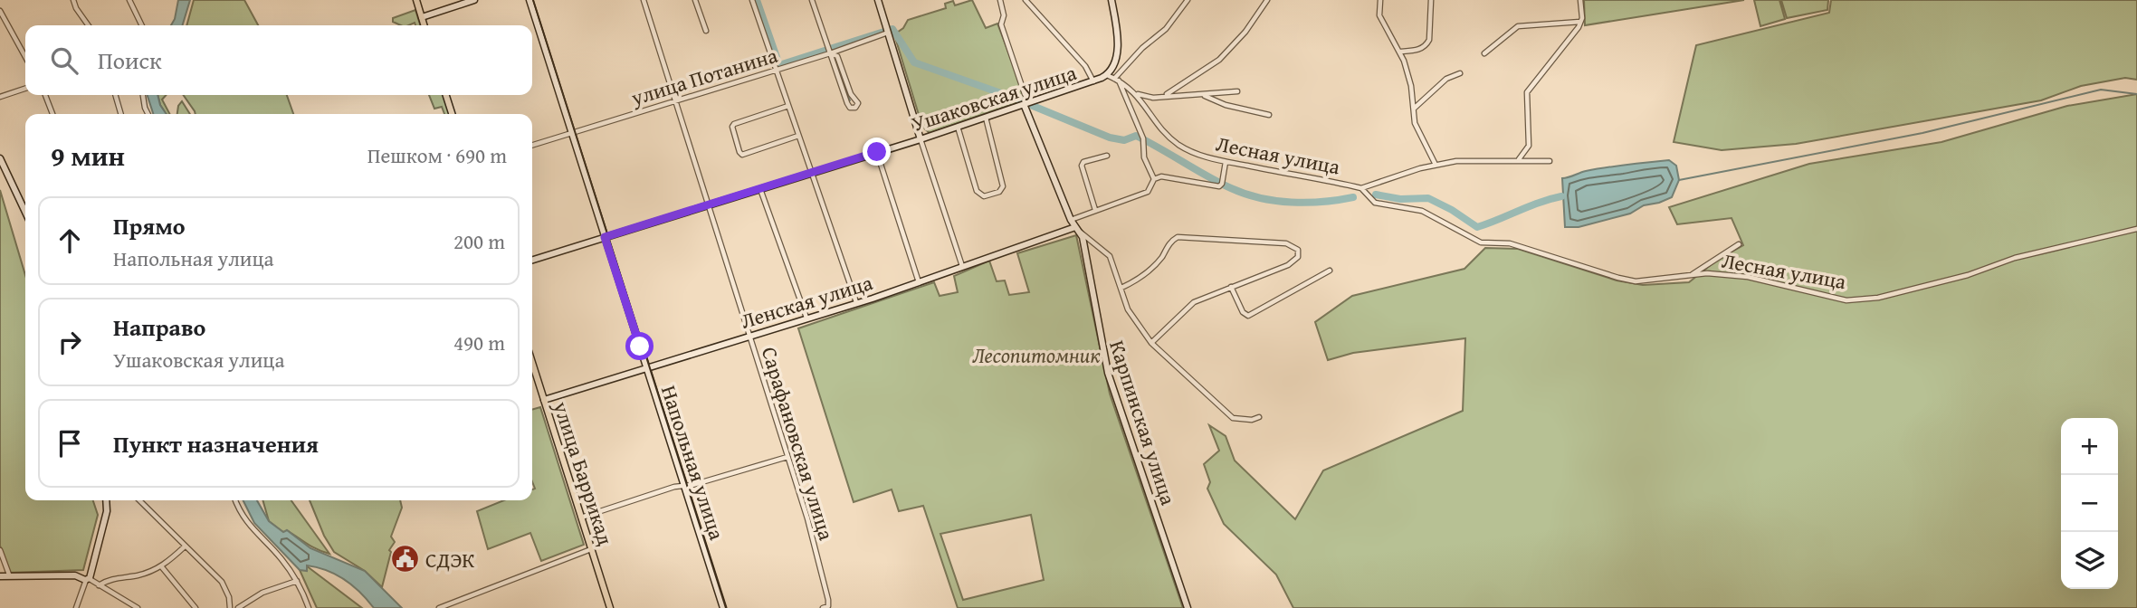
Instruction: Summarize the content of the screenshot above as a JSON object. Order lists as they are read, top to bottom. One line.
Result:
{"streets":{"main road":["улица Баррикад"],"street":["улица Потанина","Ушаковская улица","Лесная улица","Ленская улица","Карпинская улица","Сарафановская улица","Напольная улица"]},"crossings":[["улица Потанина","Сарафановская улица"],["улица Потанина","Напольная улица"],["Ушаковская улица","Лесная улица"],["Ушаковская улица","Карпинская улица"],["Ушаковская улица","Сарафановская улица"],["Ушаковская улица","Напольная улица"],["Ленская улица","Карпинская улица"],["Ленская улица","Сарафановская улица"],["Ленская улица","Напольная улица"],["Ленская улица","улица Баррикад"]],"parks":["Лесопитомник"],"places":{"public building":["СДЭК"]},"page":{"search":"Поиск","heading":["9 мин","Пешком · 690 m"],"list":[["Прямо","Напольная улица","200 m"],["Направо","Ушаковская улица","490 m"],"Пункт назначения"],"map_buttons":["+","−"]}}
